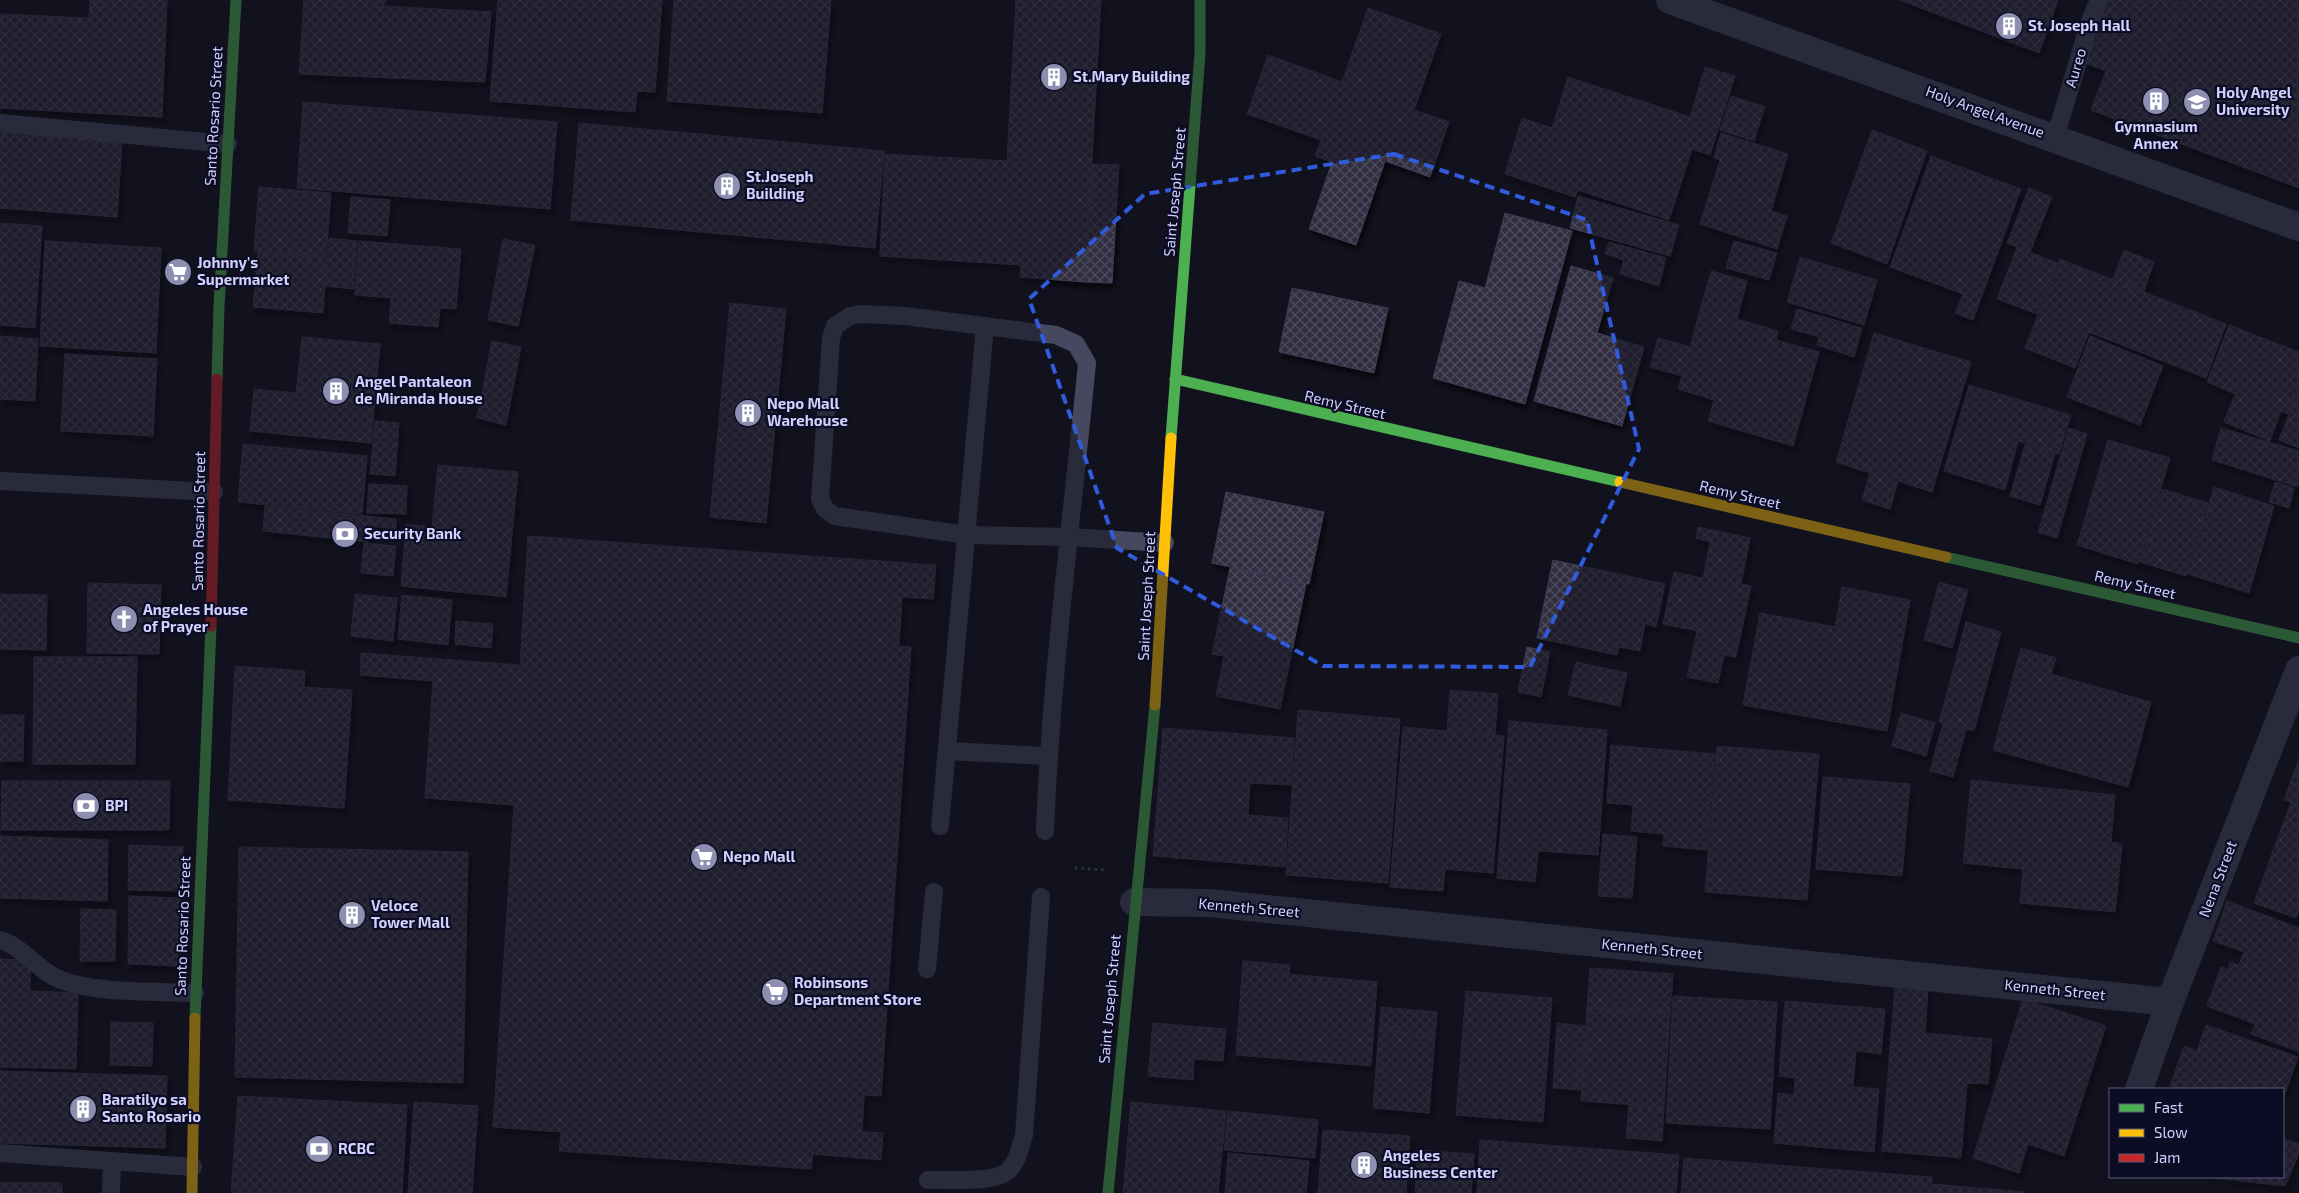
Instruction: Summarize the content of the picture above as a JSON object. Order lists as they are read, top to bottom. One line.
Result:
{"streets":{"street":["Holy Angel Avenue","Santo Rosario Street","Saint Joseph Street","Remy Street","Nena Street","Kenneth Street"],"lane":["Aureo"]},"crossings":[["Aureo","Holy Angel Avenue"],["Saint Joseph Street","Remy Street"],["Saint Joseph Street","Kenneth Street"],["Nena Street","Kenneth Street"]],"places":{"building":["St. Joseph Hall","St.Mary Building","Gymnasium Annex","St.Joseph Building","Angel Pantaleon de Miranda House","Nepo Mall Warehouse","Veloce Tower Mall","Baratilyo sa Santo Rosario","Angeles Business Center"],"school or university":["Holy Angel University"],"supermarket":["Johnny's Supermarket","Nepo Mall","Robinsons Department Store"],"bank":["Security Bank","BPI","RCBC"],"church":["Angeles House of Prayer"]},"legend":["Fast","Slow","Jam"]}
